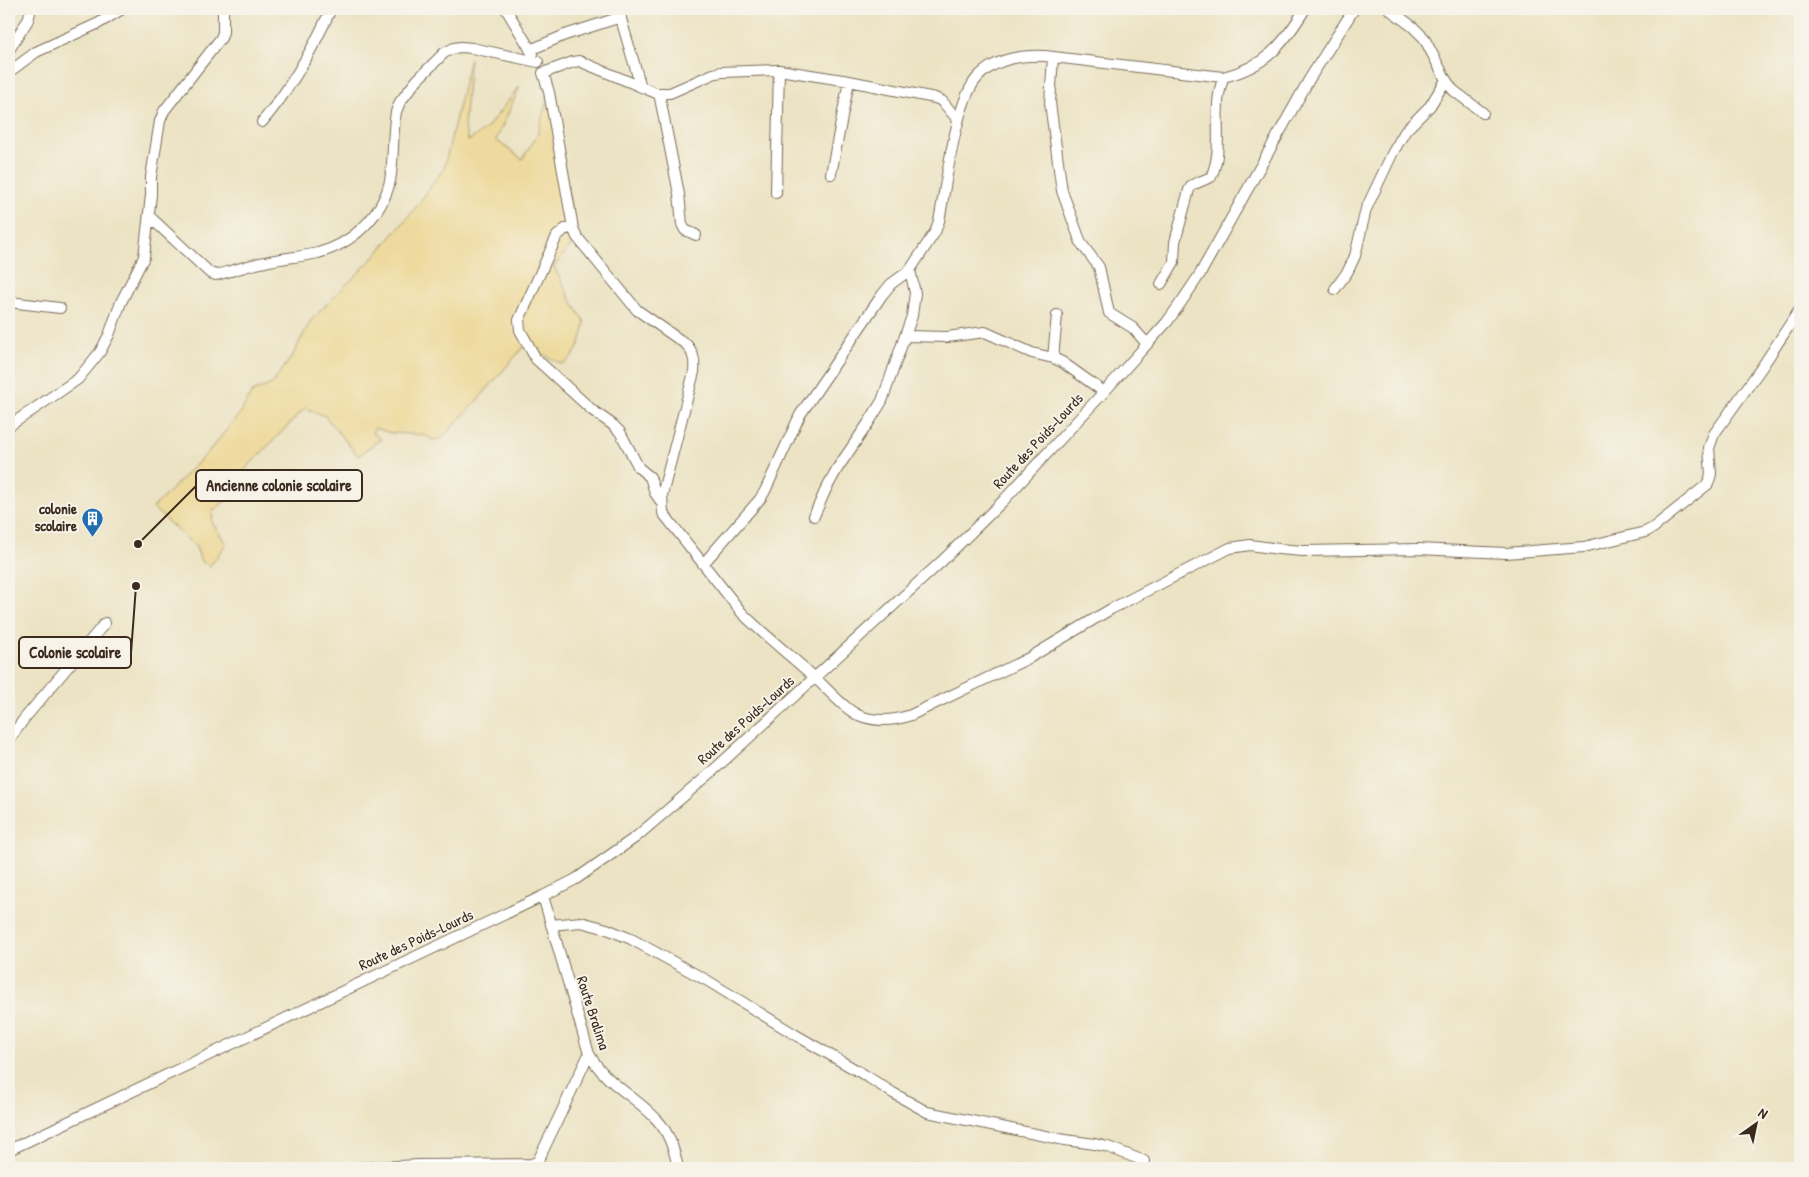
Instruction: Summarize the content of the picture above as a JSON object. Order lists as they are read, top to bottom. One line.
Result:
{"streets":{"street":["Route des Poids-Lourds","Route Bralima"]},"crossings":[["Route des Poids-Lourds","Route Bralima"]],"places":{"building":["colonie scolaire"],"other":["Ancienne colonie scolaire","Colonie scolaire"]},"north":"top right"}
